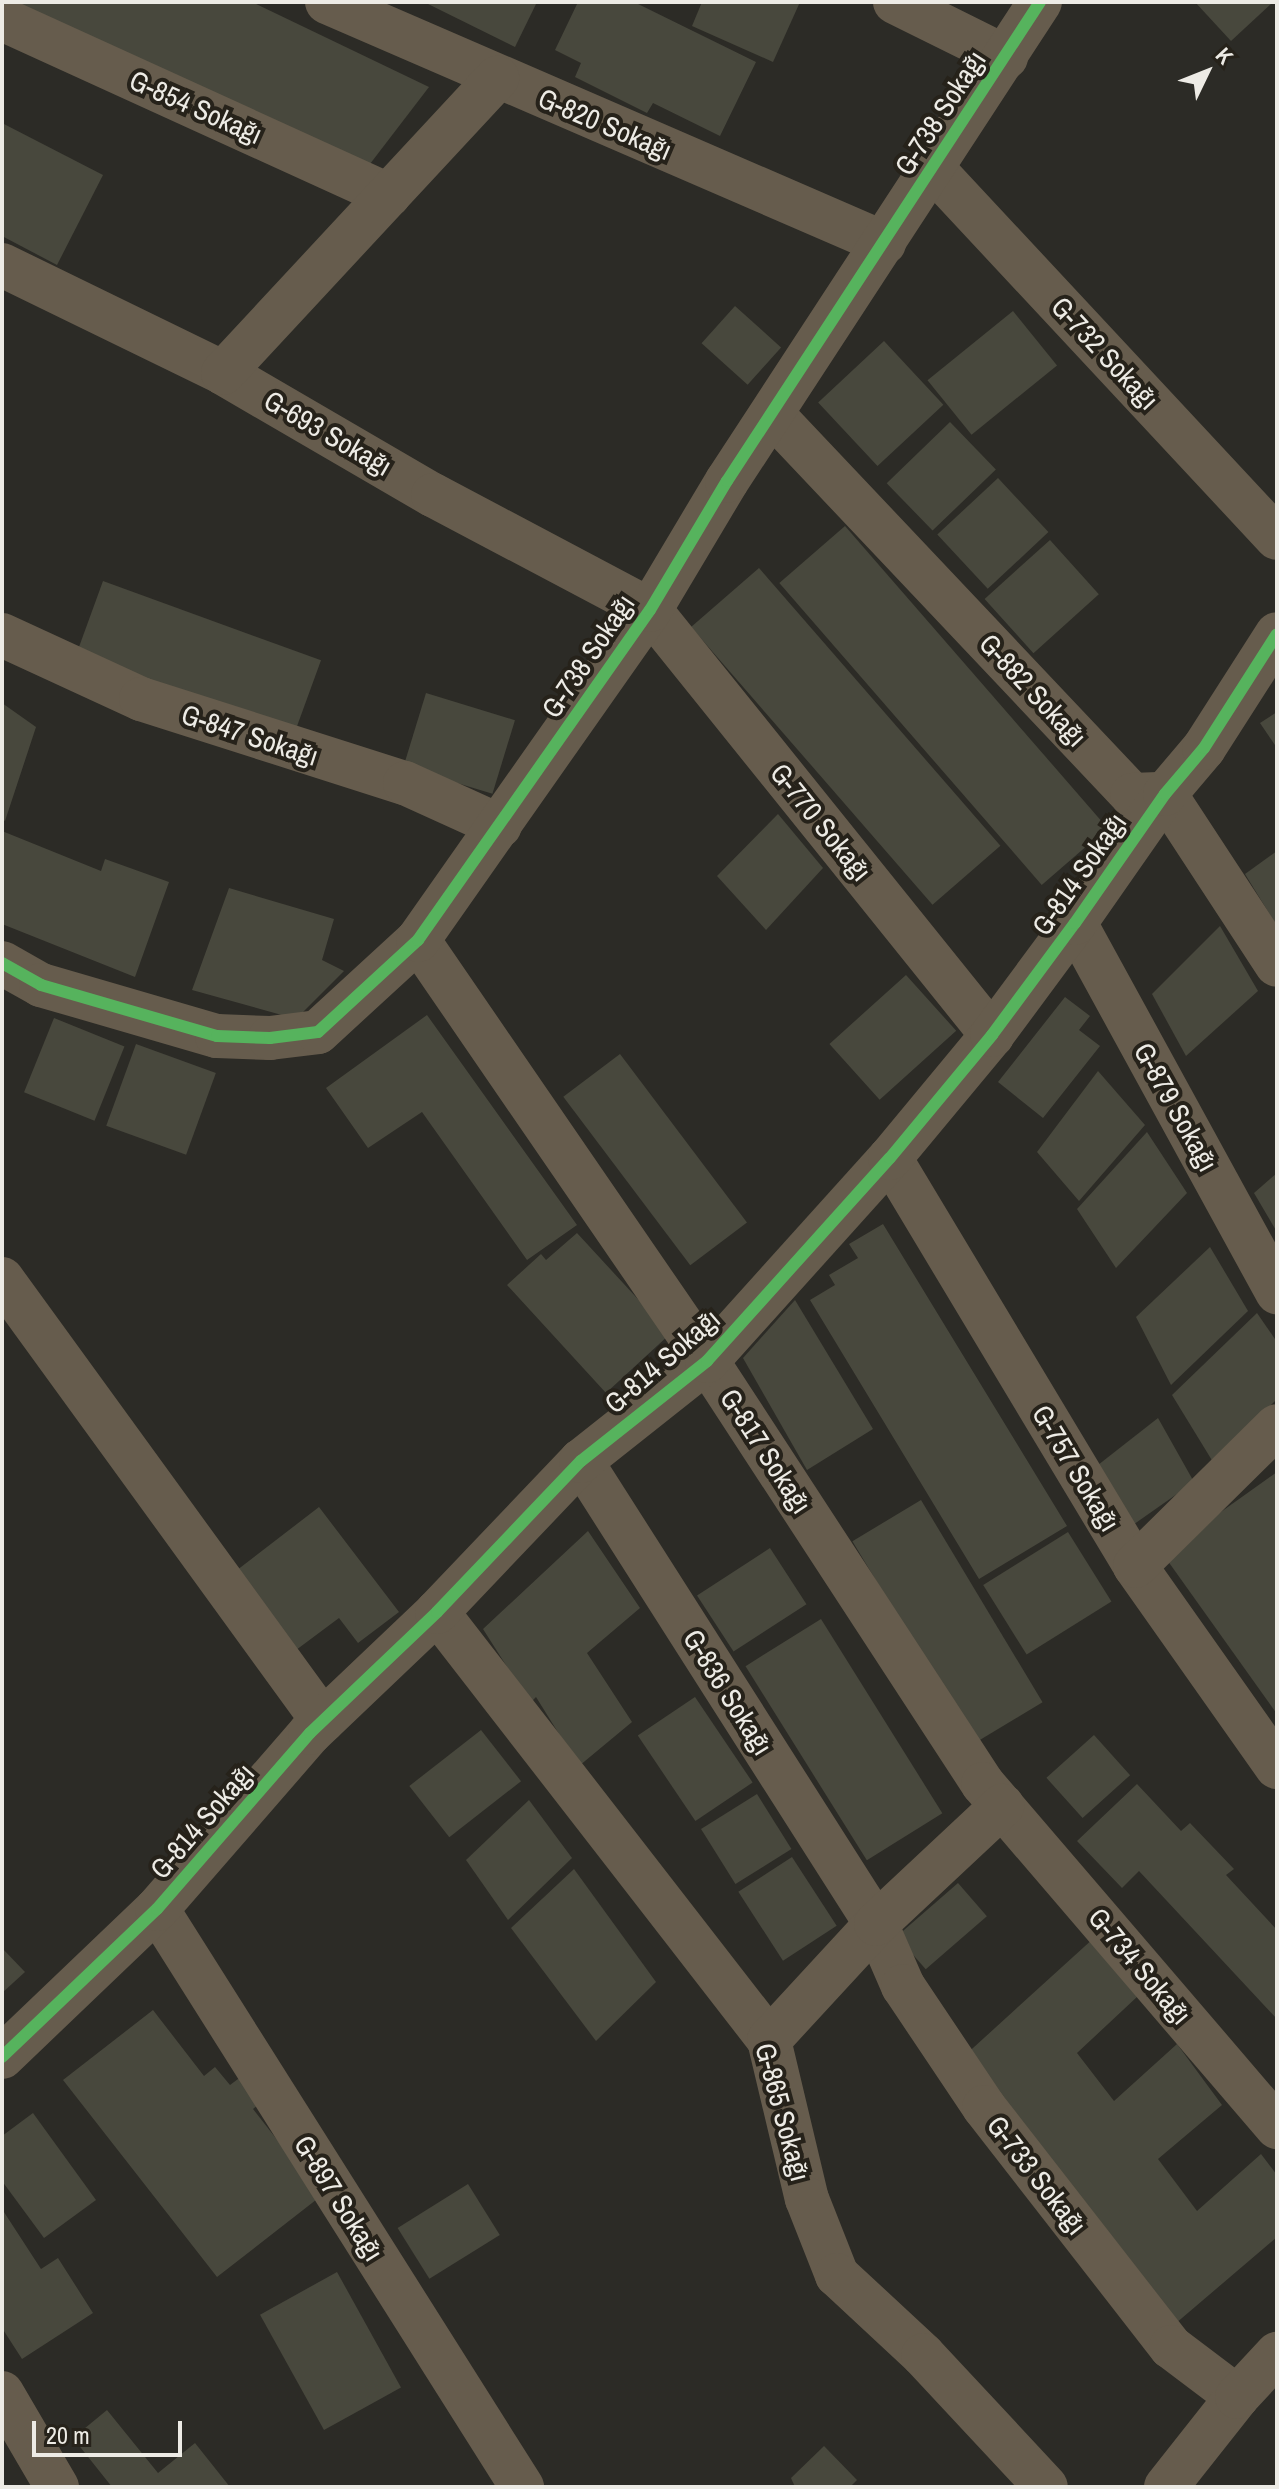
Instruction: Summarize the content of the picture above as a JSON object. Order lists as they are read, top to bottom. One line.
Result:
{"streets":{"street":["G-854 Sokağı","G-738 Sokağı","G-820 Sokağı","G-732 Sokağı","G-693 Sokağı","G-882 Sokağı","G-847 Sokağı","G-770 Sokağı","G-814 Sokağı","G-879 Sokağı","G-817 Sokağı","G-757 Sokağı","G-836 Sokağı","G-734 Sokağı","G-865 Sokağı","G-733 Sokağı","G-897 Sokağı"]},"crossings":[["G-738 Sokağı","G-820 Sokağı"],["G-738 Sokağı","G-732 Sokağı"],["G-738 Sokağı","G-693 Sokağı"],["G-738 Sokağı","G-882 Sokağı"],["G-738 Sokağı","G-847 Sokağı"],["G-738 Sokağı","G-770 Sokağı"],["G-738 Sokağı","G-817 Sokağı"],["G-693 Sokağı","G-770 Sokağı"],["G-882 Sokağı","G-814 Sokağı"],["G-770 Sokağı","G-814 Sokağı"],["G-814 Sokağı","G-879 Sokağı"],["G-814 Sokağı","G-817 Sokağı"],["G-814 Sokağı","G-757 Sokağı"],["G-814 Sokağı","G-836 Sokağı"],["G-814 Sokağı","G-865 Sokağı"],["G-814 Sokağı","G-897 Sokağı"],["G-817 Sokağı","G-734 Sokağı"],["G-836 Sokağı","G-733 Sokağı"]],"scale_bar":"20 m","north":"top right"}
